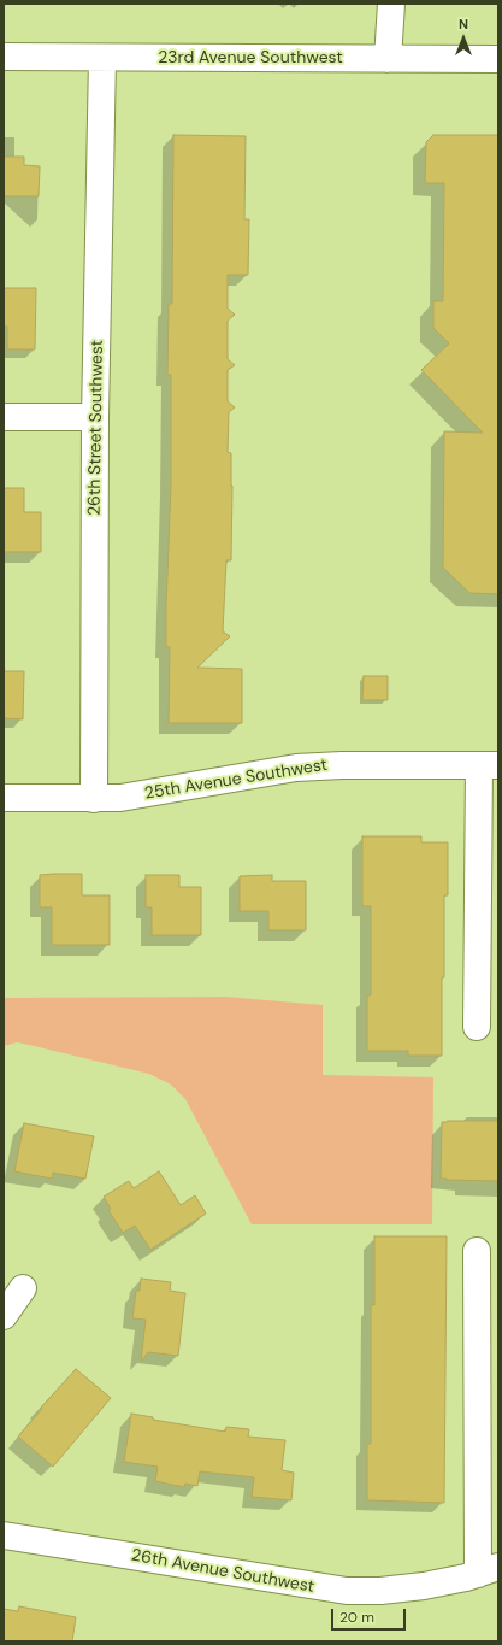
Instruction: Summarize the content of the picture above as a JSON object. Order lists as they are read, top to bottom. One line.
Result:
{"streets":{"street":["23rd Avenue Southwest","26th Street Southwest","25th Avenue Southwest","26th Avenue Southwest"]},"crossings":[["23rd Avenue Southwest","26th Street Southwest"],["26th Street Southwest","25th Avenue Southwest"]],"scale_bar":"20 m","north":"top"}
